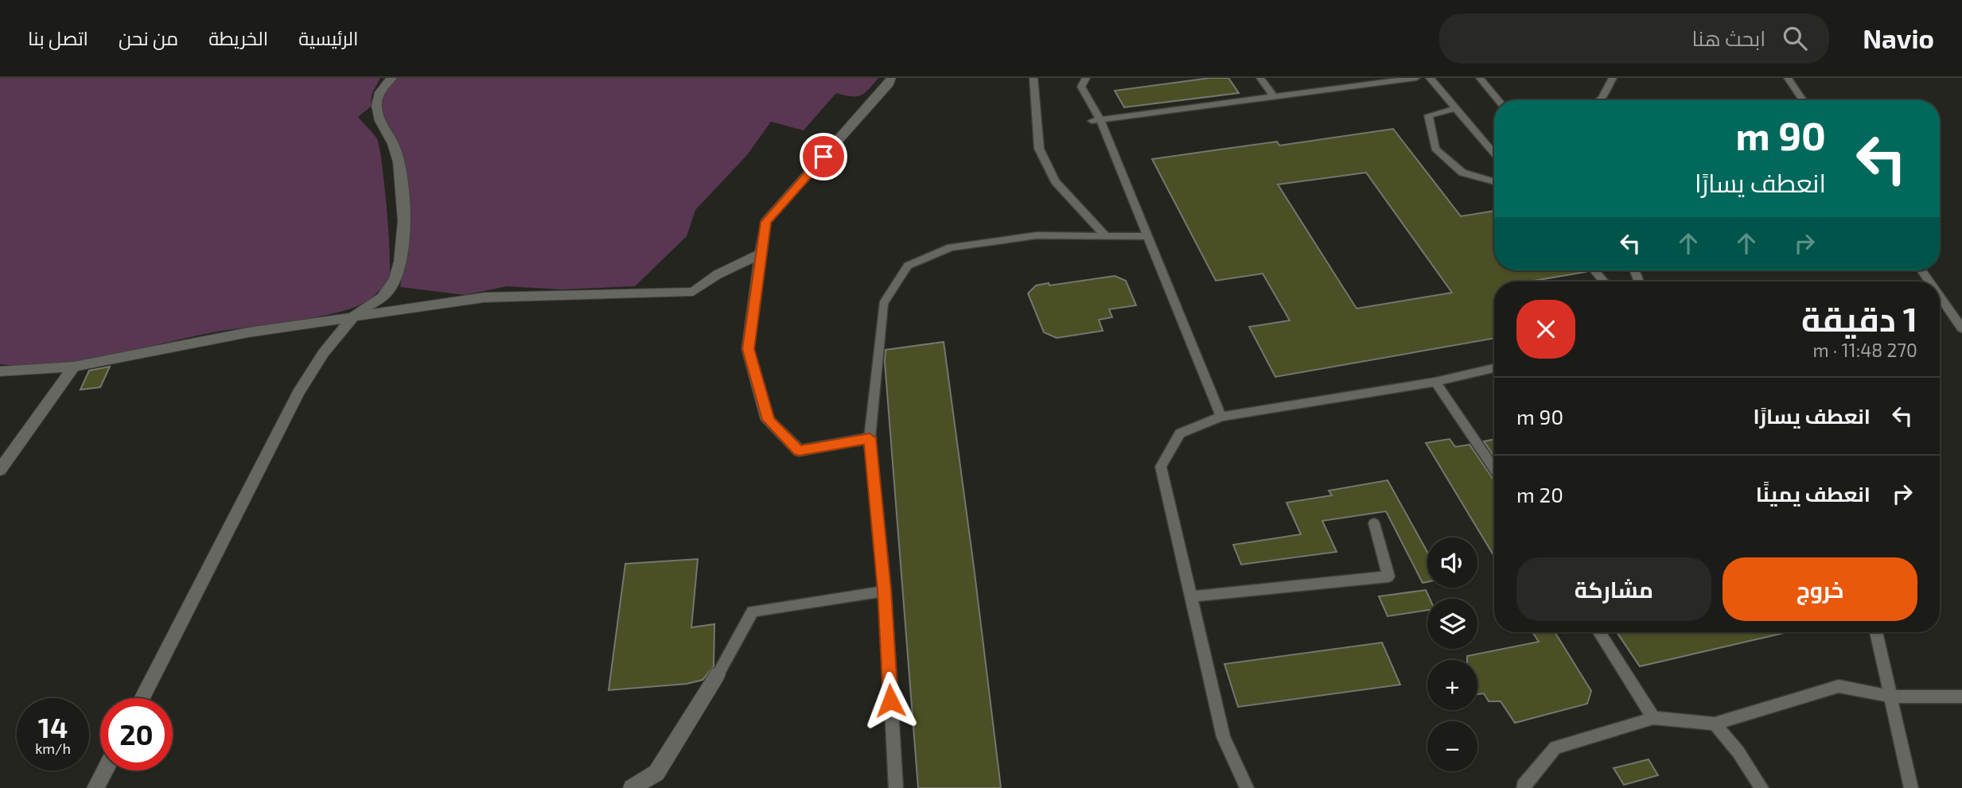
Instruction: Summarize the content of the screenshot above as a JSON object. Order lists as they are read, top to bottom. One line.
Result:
{"page":{"header":"Navio","search":"ابحث هنا","nav":["الرئيسية","الخريطة","من نحن","اتصل بنا"],"turn":["90 m","انعطف يسارًا"],"heading":["1 دقيقة","270 m · 11:48"],"list":[{"name":"انعطف يسارًا","value":"90 m"},{"name":"انعطف يمينًا","value":"20 m"}],"map_buttons":["+","−"],"buttons":["خروج","مشاركة"],"speed":"14 km/h","limit":"20"}}
